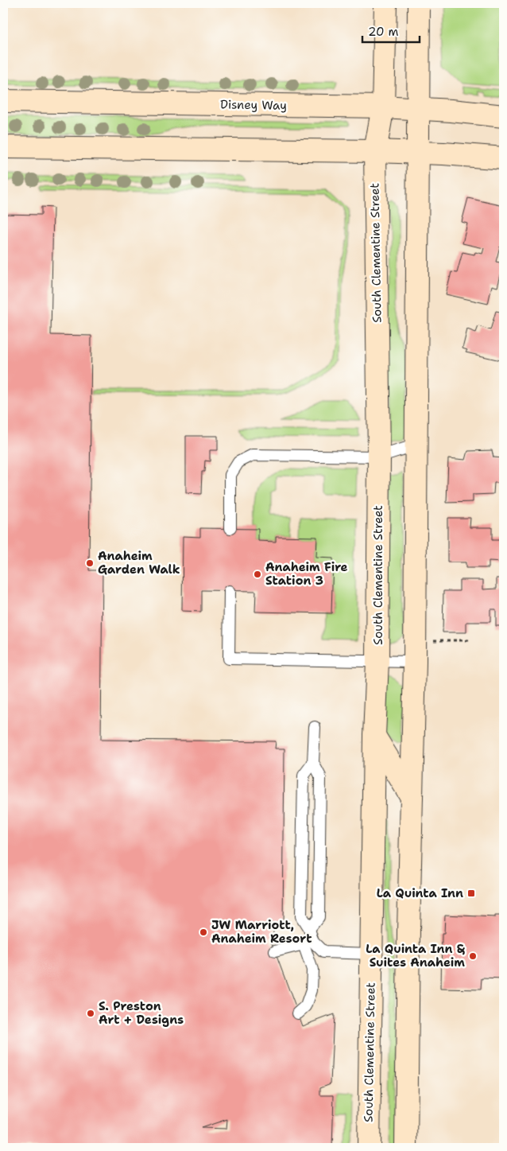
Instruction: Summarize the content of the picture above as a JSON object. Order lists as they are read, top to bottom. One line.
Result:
{"streets":{"street":["Disney Way","South Clementine Street"]},"crossings":[["Disney Way","South Clementine Street"]],"places":{"other":["Anaheim Garden Walk","Anaheim Fire Station 3","JW Marriott, Anaheim Resort","La Quinta Inn & Suites Anaheim","S. Preston Art + Designs"],"transit":["La Quinta Inn"]},"scale_bar":"20 m"}
